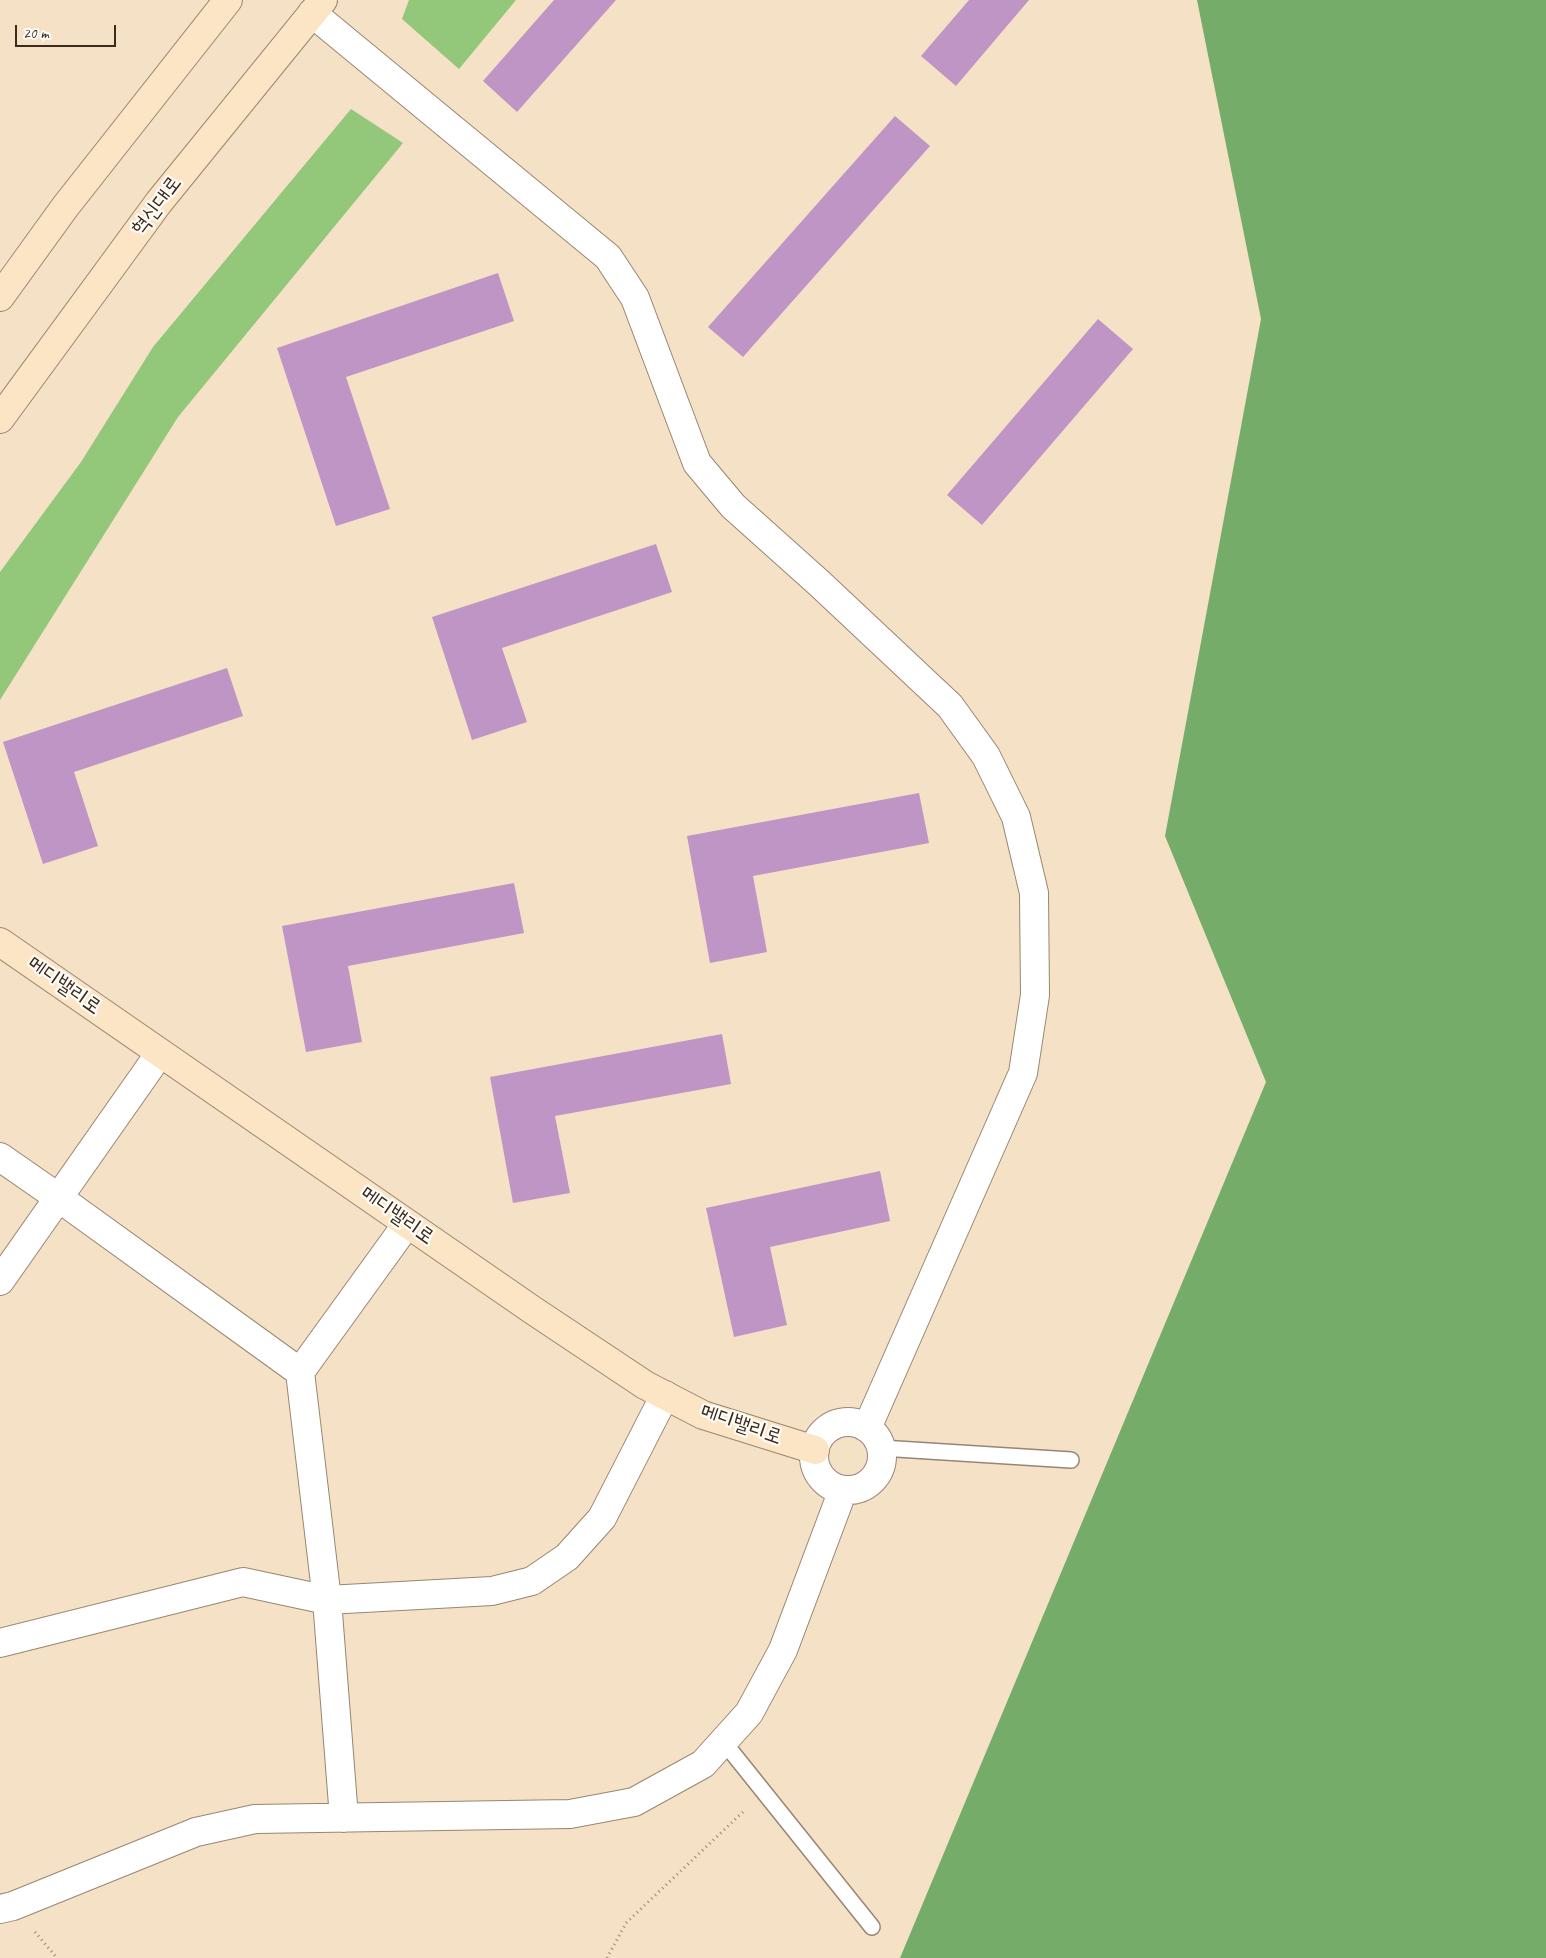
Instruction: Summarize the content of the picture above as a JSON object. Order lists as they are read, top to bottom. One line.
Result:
{"streets":{"street":["혁신대로","메디밸리로"]},"scale_bar":"20 m"}
